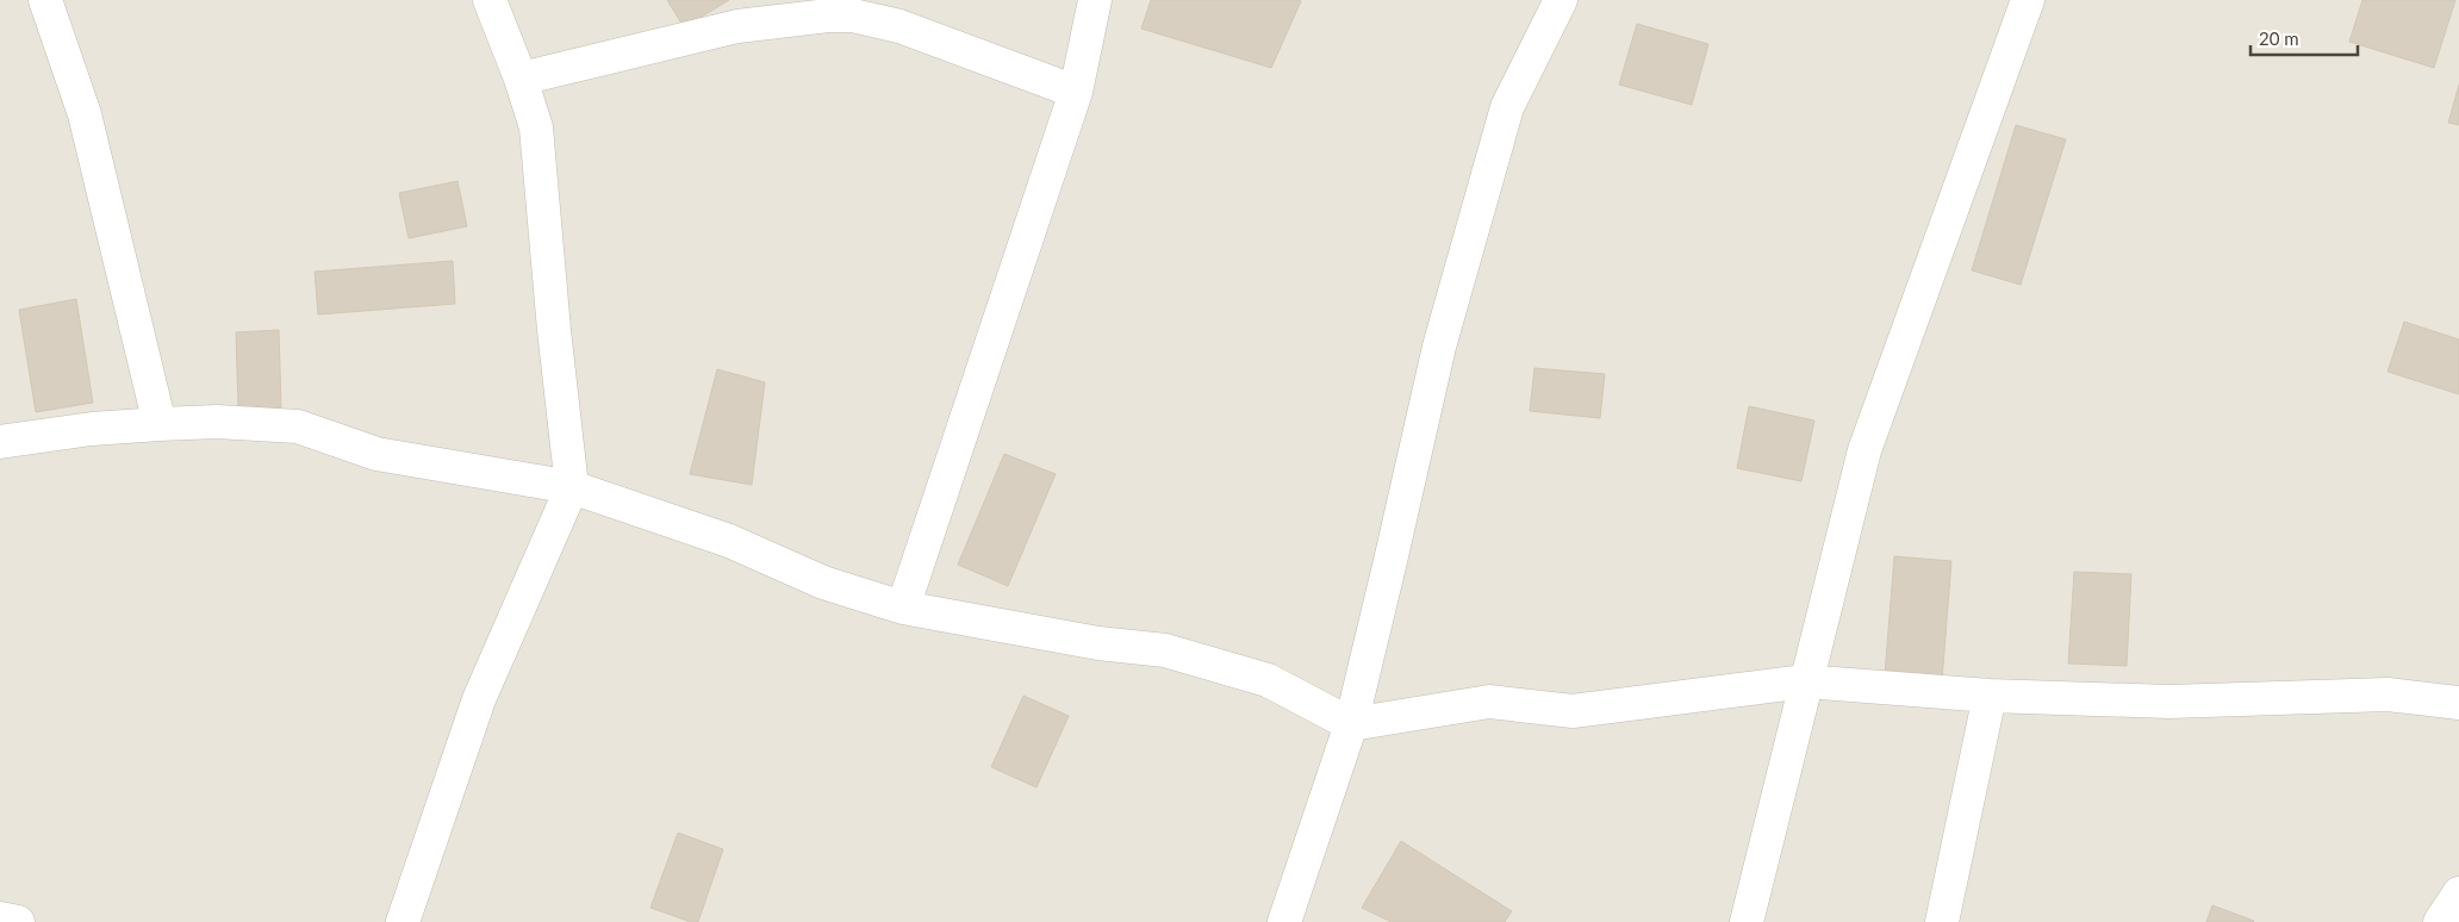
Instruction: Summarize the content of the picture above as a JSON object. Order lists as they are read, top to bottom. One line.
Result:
{"scale_bar":"20 m"}
